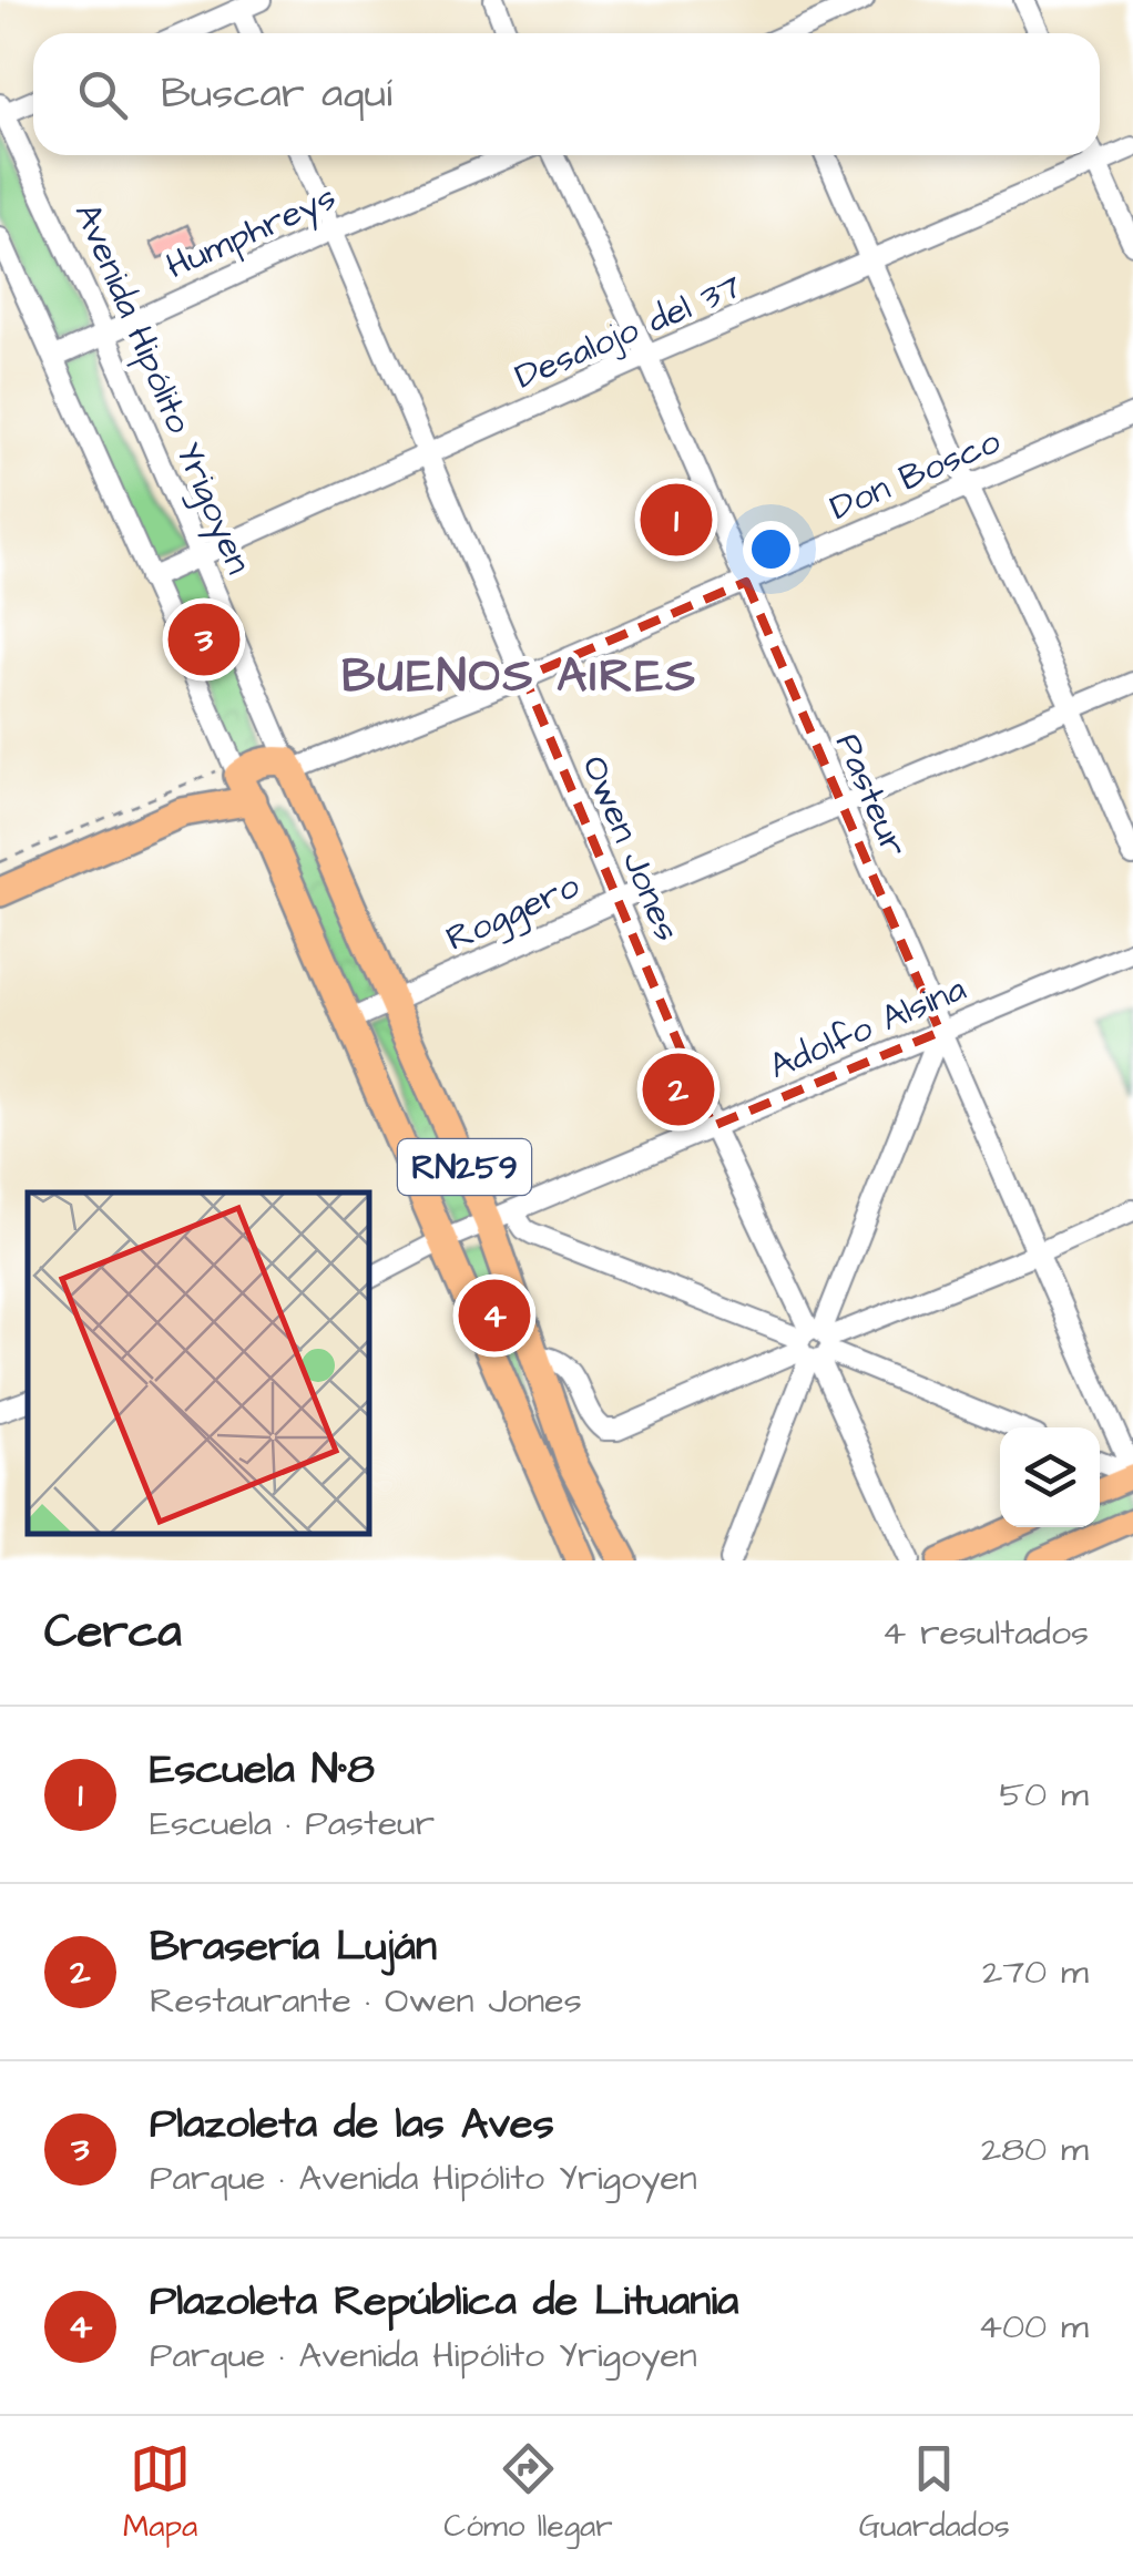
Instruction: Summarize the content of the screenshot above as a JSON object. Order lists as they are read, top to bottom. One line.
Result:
{"streets":{"highway":["Avenida Hipólito Yrigoyen","RN259"],"street":["Humphreys","Desalojo del 37","Don Bosco","Pasteur","Owen Jones","Roggero","Adolfo Alsina"]},"crossings":[["Humphreys","Avenida Hipólito Yrigoyen"],["Humphreys","Owen Jones"],["Desalojo del 37","Avenida Hipólito Yrigoyen"],["Desalojo del 37","Pasteur"],["Desalojo del 37","Owen Jones"],["Avenida Hipólito Yrigoyen","Don Bosco"],["Avenida Hipólito Yrigoyen","Roggero"],["Avenida Hipólito Yrigoyen","Adolfo Alsina"],["Don Bosco","Pasteur"],["Don Bosco","Owen Jones"],["Pasteur","Roggero"],["Pasteur","Adolfo Alsina"],["Owen Jones","Roggero"],["Owen Jones","Adolfo Alsina"],["Roggero","RN259"],["Adolfo Alsina","RN259"]],"districts":["BUENOS AIRES"],"page":{"search":"Buscar aquí","pins":["1","3","2","4"],"heading":["Cerca","4 resultados"],"list":[{"mark":"1","name":"Escuela N°8","note":"Escuela · Pasteur","value":"50 m"},{"mark":"2","name":"Brasería Luján","note":"Restaurante · Owen Jones","value":"270 m"},{"mark":"3","name":"Plazoleta de las Aves","note":"Parque · Avenida Hipólito Yrigoyen","value":"280 m"},{"mark":"4","name":"Plazoleta República de Lituania","note":"Parque · Avenida Hipólito Yrigoyen","value":"400 m"}],"nav":["Mapa","Cómo llegar","Guardados"]}}
